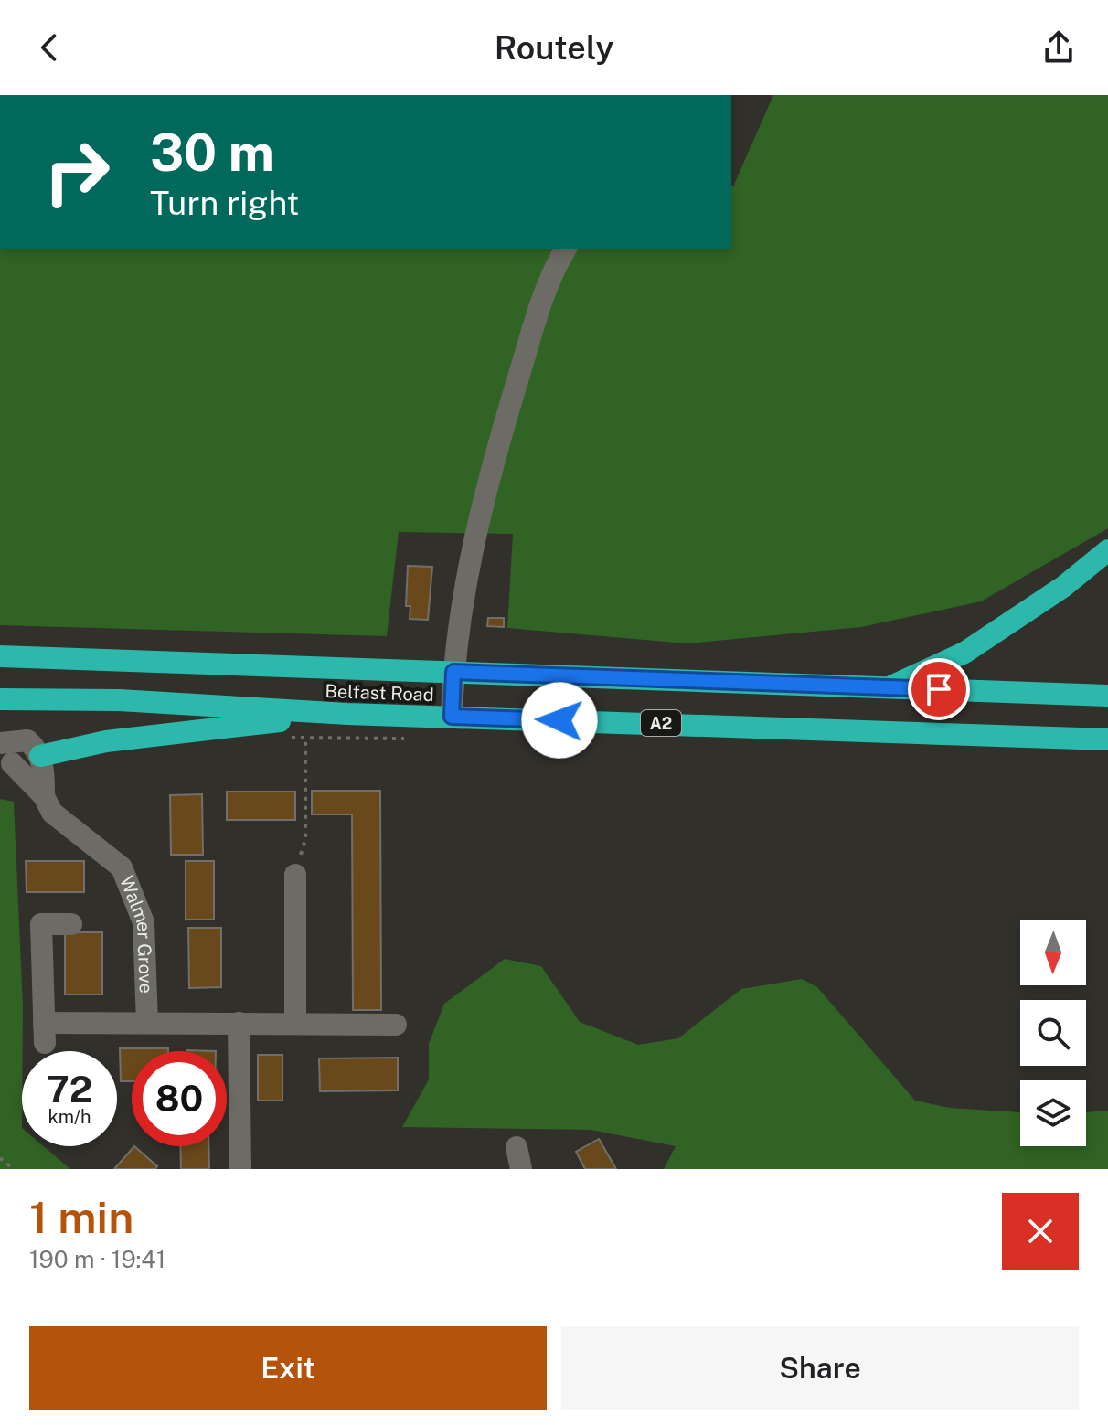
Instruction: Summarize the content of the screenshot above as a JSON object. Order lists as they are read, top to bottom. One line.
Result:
{"streets":{"highway":["Belfast Road","A2"],"street":["Walmer Grove"]},"north":"bottom","page":{"header":"Routely","turn":["30 m","Turn right"],"speed":"72 km/h","limit":"80","heading":["1 min","190 m · 19:41"],"buttons":["Exit","Share"]}}
